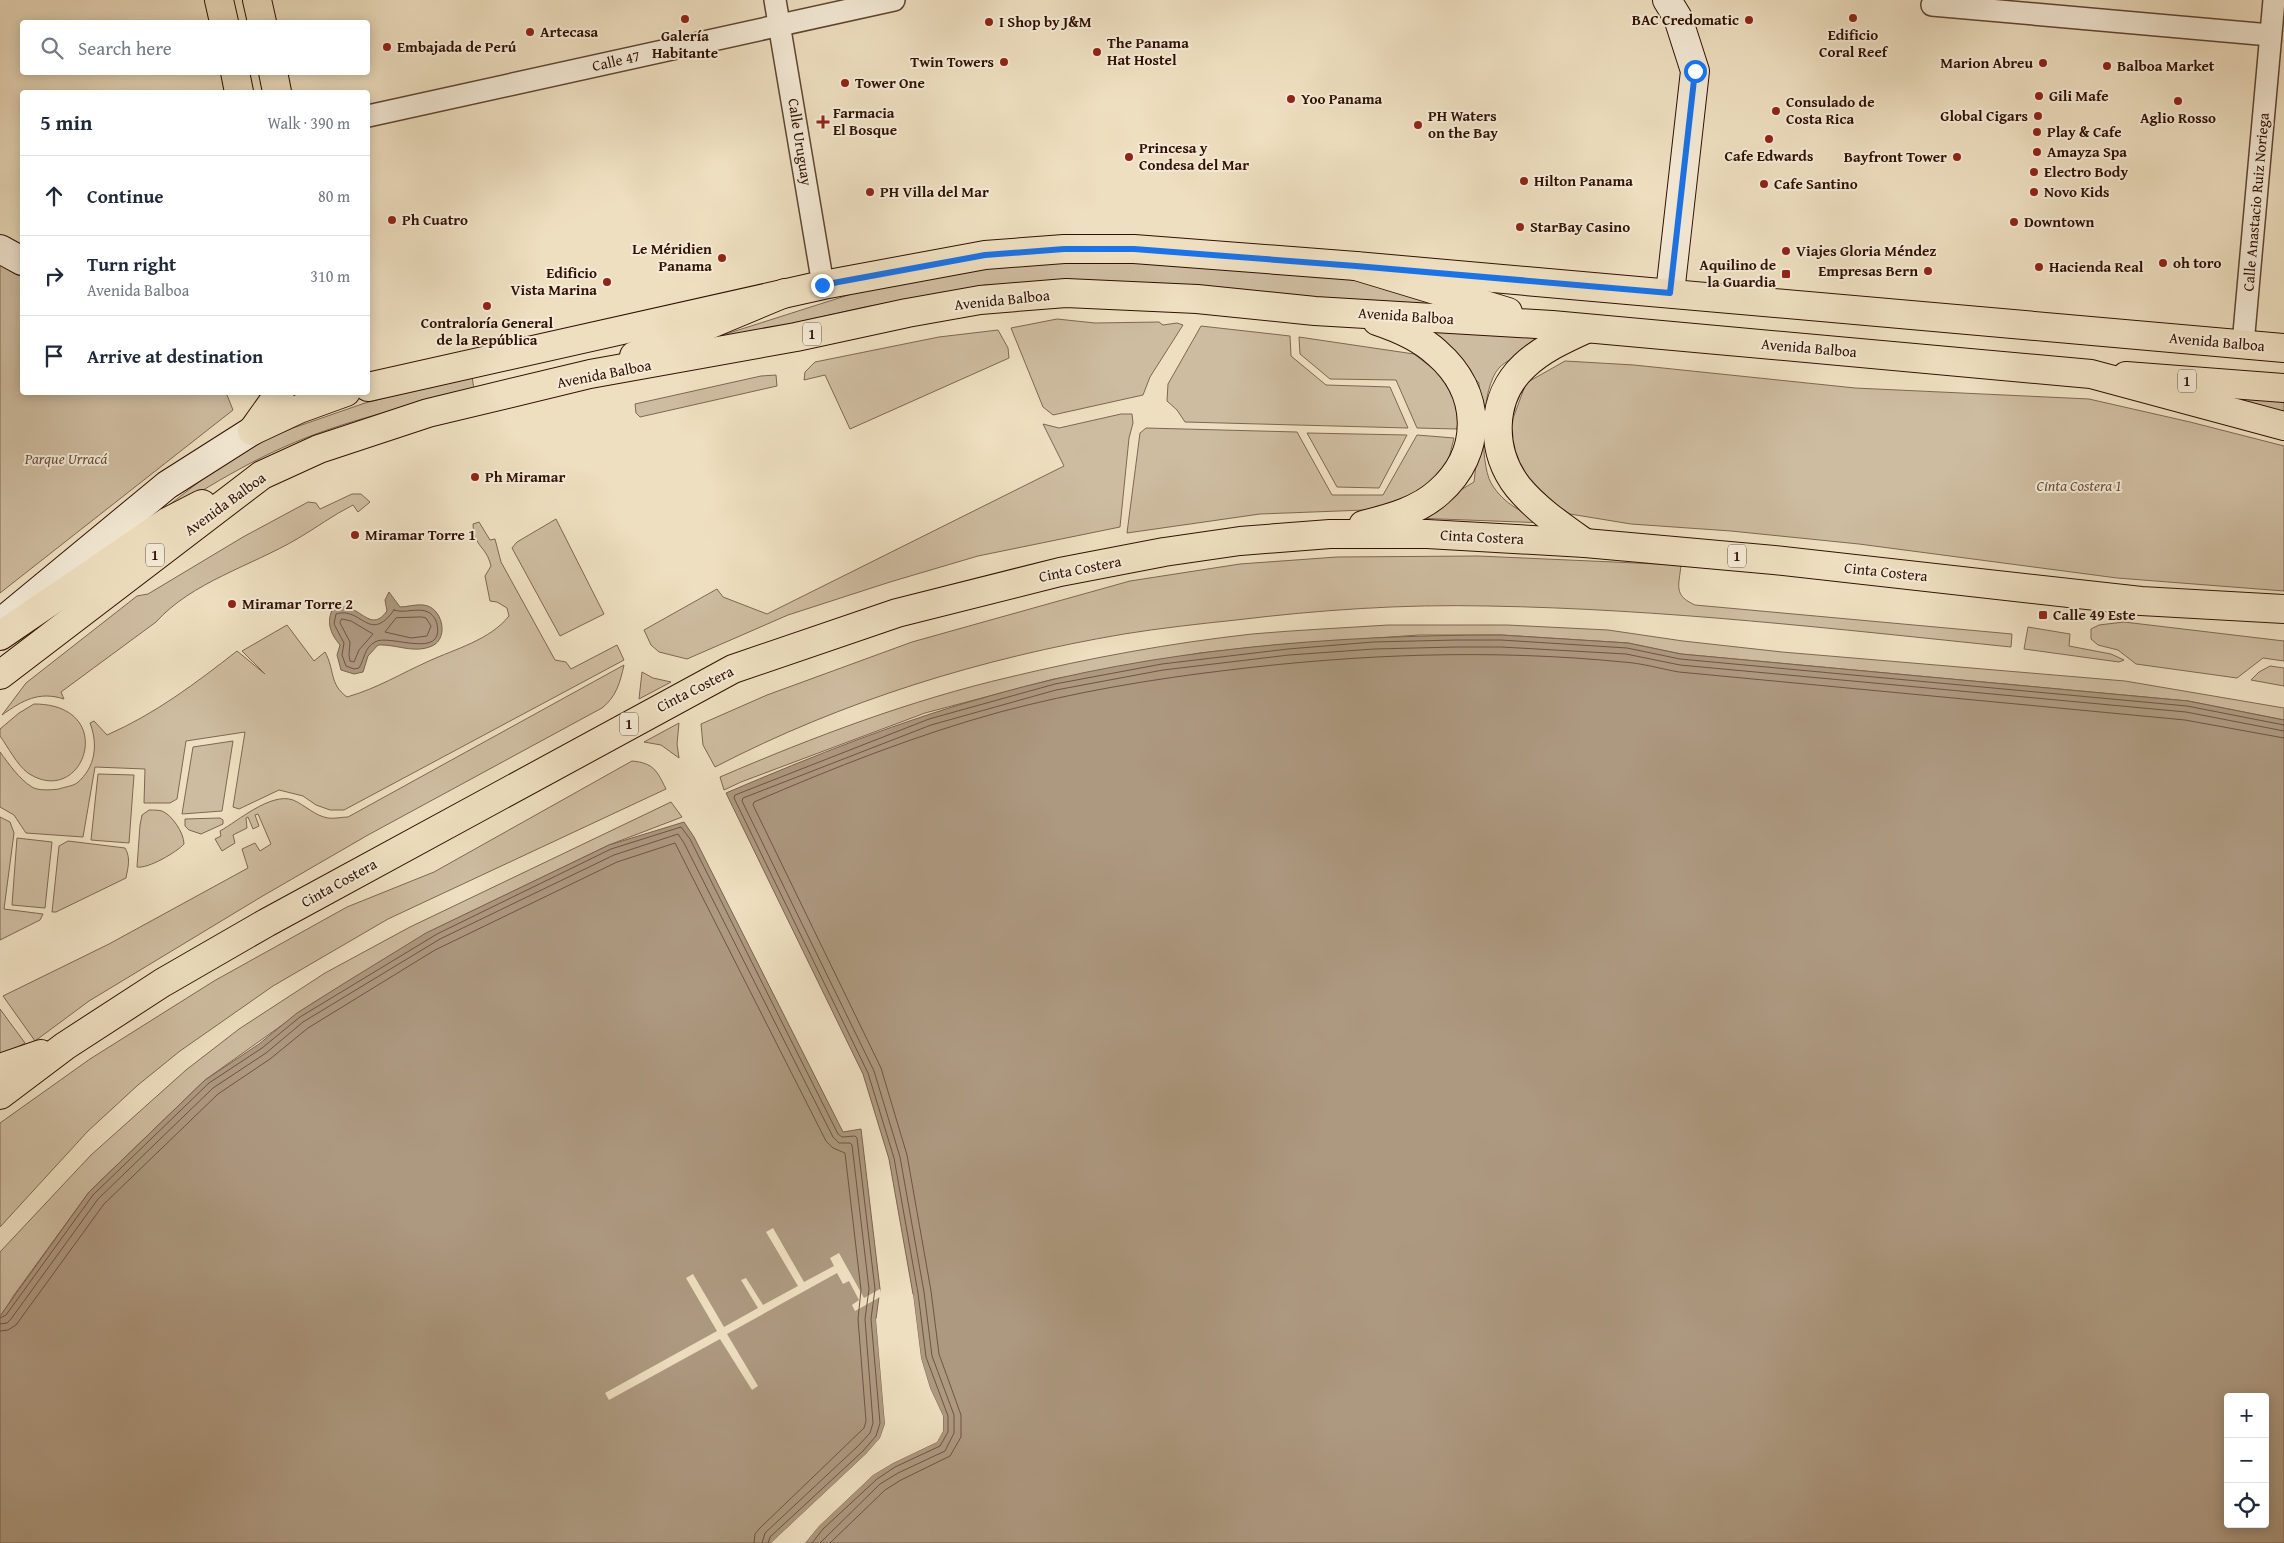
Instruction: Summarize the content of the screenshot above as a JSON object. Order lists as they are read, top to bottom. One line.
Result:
{"streets":{"main road":["Avenida Balboa","1","Cinta Costera"],"street":["Calle 47","Calle Uruguay","Calle Anastacio Ruiz Noriega"]},"crossings":[["Calle 47","Calle Uruguay"],["Calle Uruguay","Avenida Balboa"],["Calle Anastacio Ruiz Noriega","Avenida Balboa"]],"parks":["Parque Urracá","Cinta Costera 1"],"places":{"other":["Edificio Coral Reef","Galería Habitante","BAC Credomatic","I Shop by J&M","Artecasa","Embajada de Perú","The Panama Hat Hostel","Twin Towers","Marion Abreu","Balboa Market","Tower One","Gili Mafe","Yoo Panama","Aglio Rosso","Consulado de Costa Rica","Global Cigars","PH Waters on the Bay","Play & Cafe","Cafe Edwards","Amayza Spa","Princesa y Condesa del Mar","Bayfront Tower","Electro Body","Hilton Panama","Cafe Santino","PH Villa del Mar","Novo Kids","Ph Cuatro","Downtown","StarBay Casino","Viajes Gloria Méndez","Le Méridien Panama","oh toro","Hacienda Real","Empresas Bern","Edificio Vista Marina","Contraloría General de la República","Ph Miramar","Miramar Torre 1","Miramar Torre 2"],"health":["Farmacia El Bosque"],"transit":["Aquilino de la Guardia","Calle 49 Este"]},"page":{"search":"Search here","heading":["5 min","Walk · 390 m"],"list":[["Continue","80 m"],["Turn right","Avenida Balboa","310 m"],"Arrive at destination"],"map_buttons":["+","−"]}}
